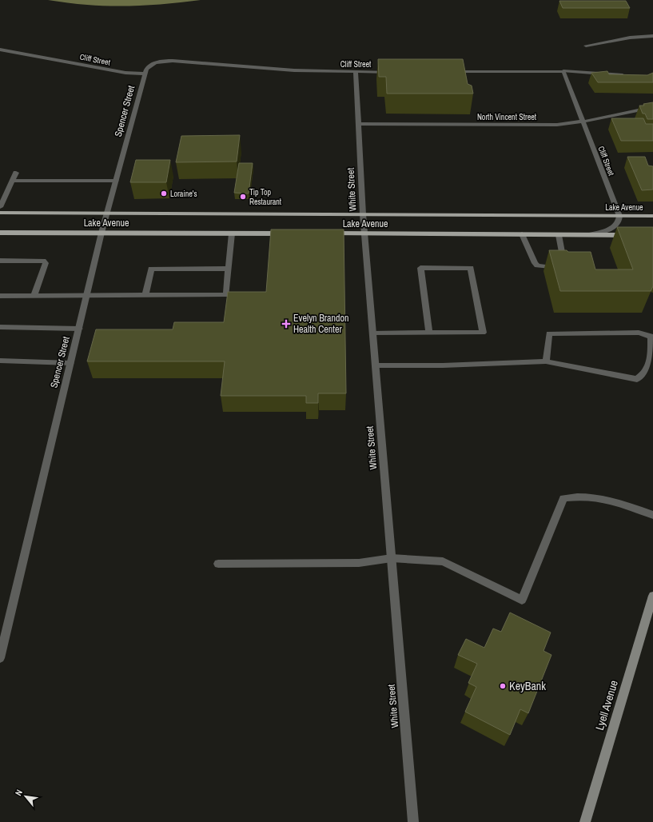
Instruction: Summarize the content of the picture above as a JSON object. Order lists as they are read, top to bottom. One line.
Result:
{"streets":{"main road":["Lake Avenue","Lyell Avenue"],"street":["Cliff Street","Spencer Street","North Vincent Street","White Street"]},"crossings":[["Cliff Street","Spencer Street"],["Cliff Street","North Vincent Street"],["Cliff Street","White Street"],["Cliff Street","Lake Avenue"],["Spencer Street","Lake Avenue"],["North Vincent Street","White Street"],["White Street","Lake Avenue"]],"places":{"other":["Loraine's","Tip Top Restaurant","KeyBank"],"health":["Evelyn Brandon Health Center"]},"north":"top left"}
